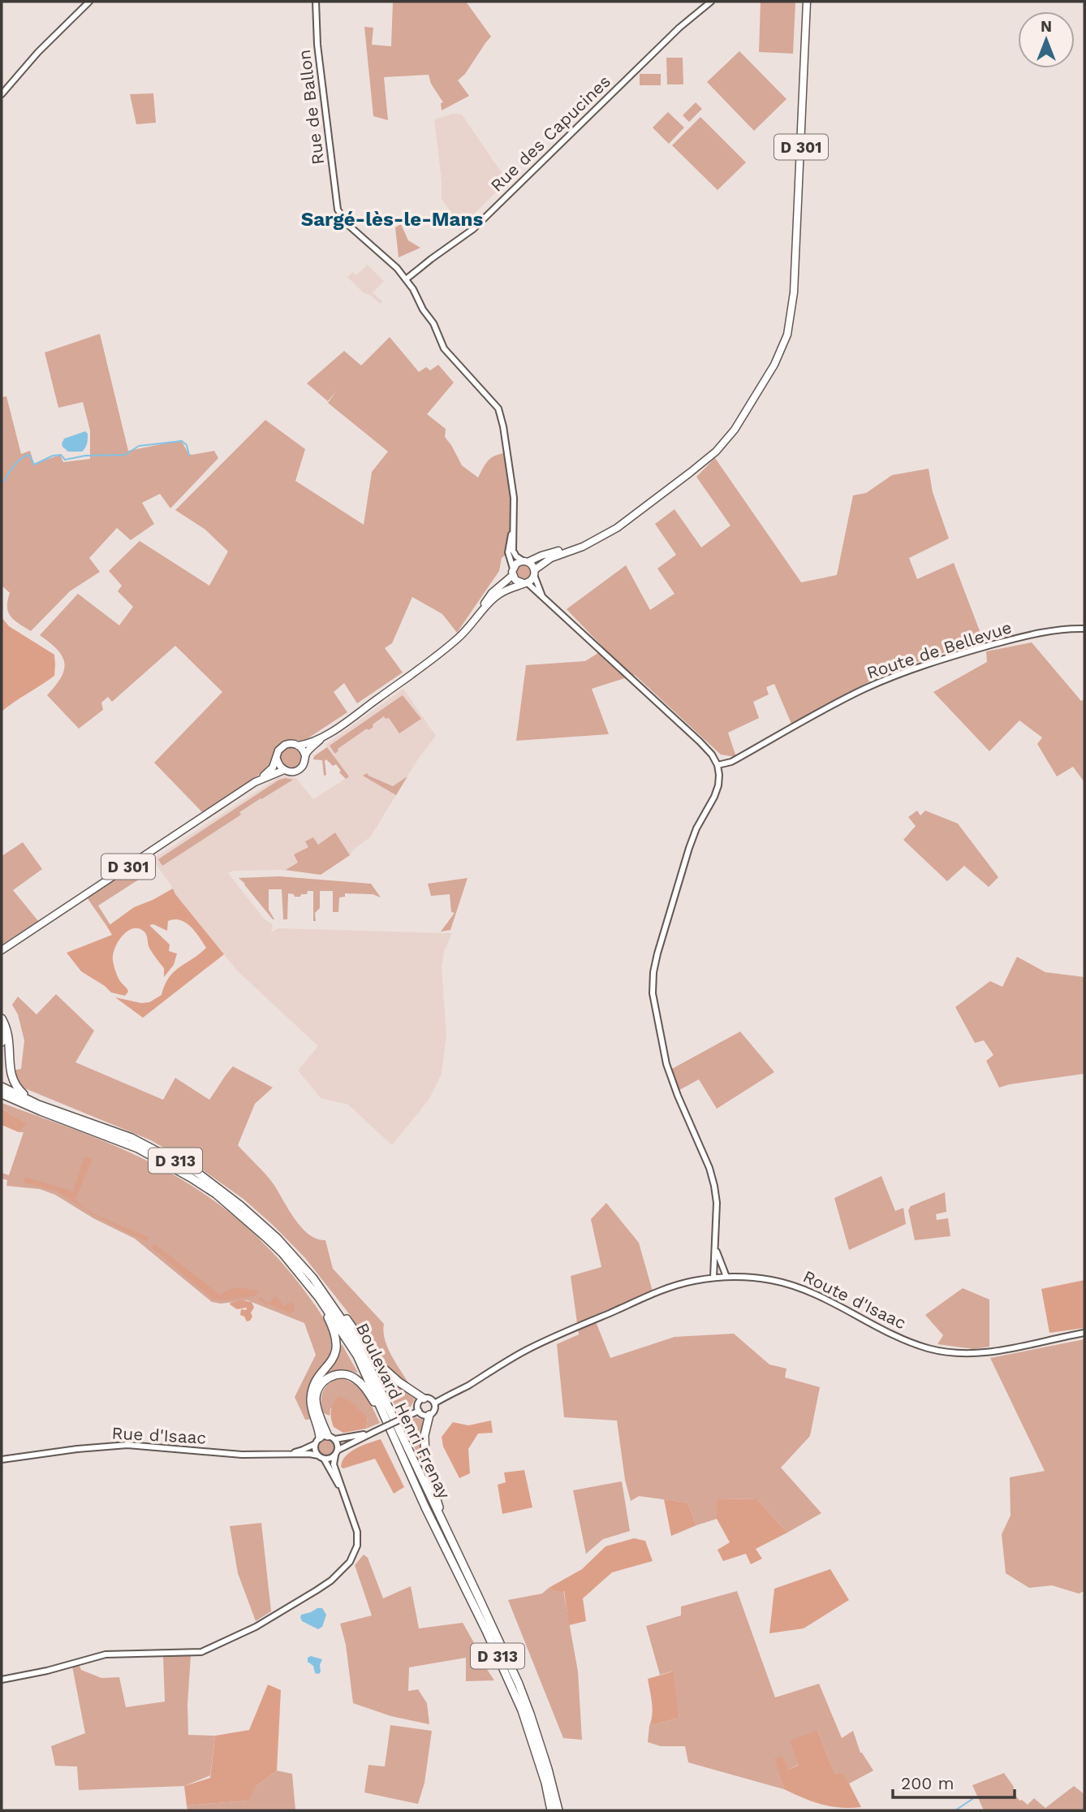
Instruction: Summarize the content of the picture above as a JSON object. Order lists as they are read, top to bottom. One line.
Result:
{"streets":{"highway":["D 313","Boulevard Henri Frenay"],"main road":["D 301"],"street":["Rue de Ballon","Rue des Capucines","Route de Bellevue","Route d'Isaac","Rue d'Isaac"]},"crossings":[["Rue de Ballon","Rue des Capucines"],["D 313","Route d'Isaac"],["D 313","Boulevard Henri Frenay"],["D 313","Rue d'Isaac"]],"districts":["Sargé-lès-le-Mans"],"scale_bar":"200 m","north":"top"}
